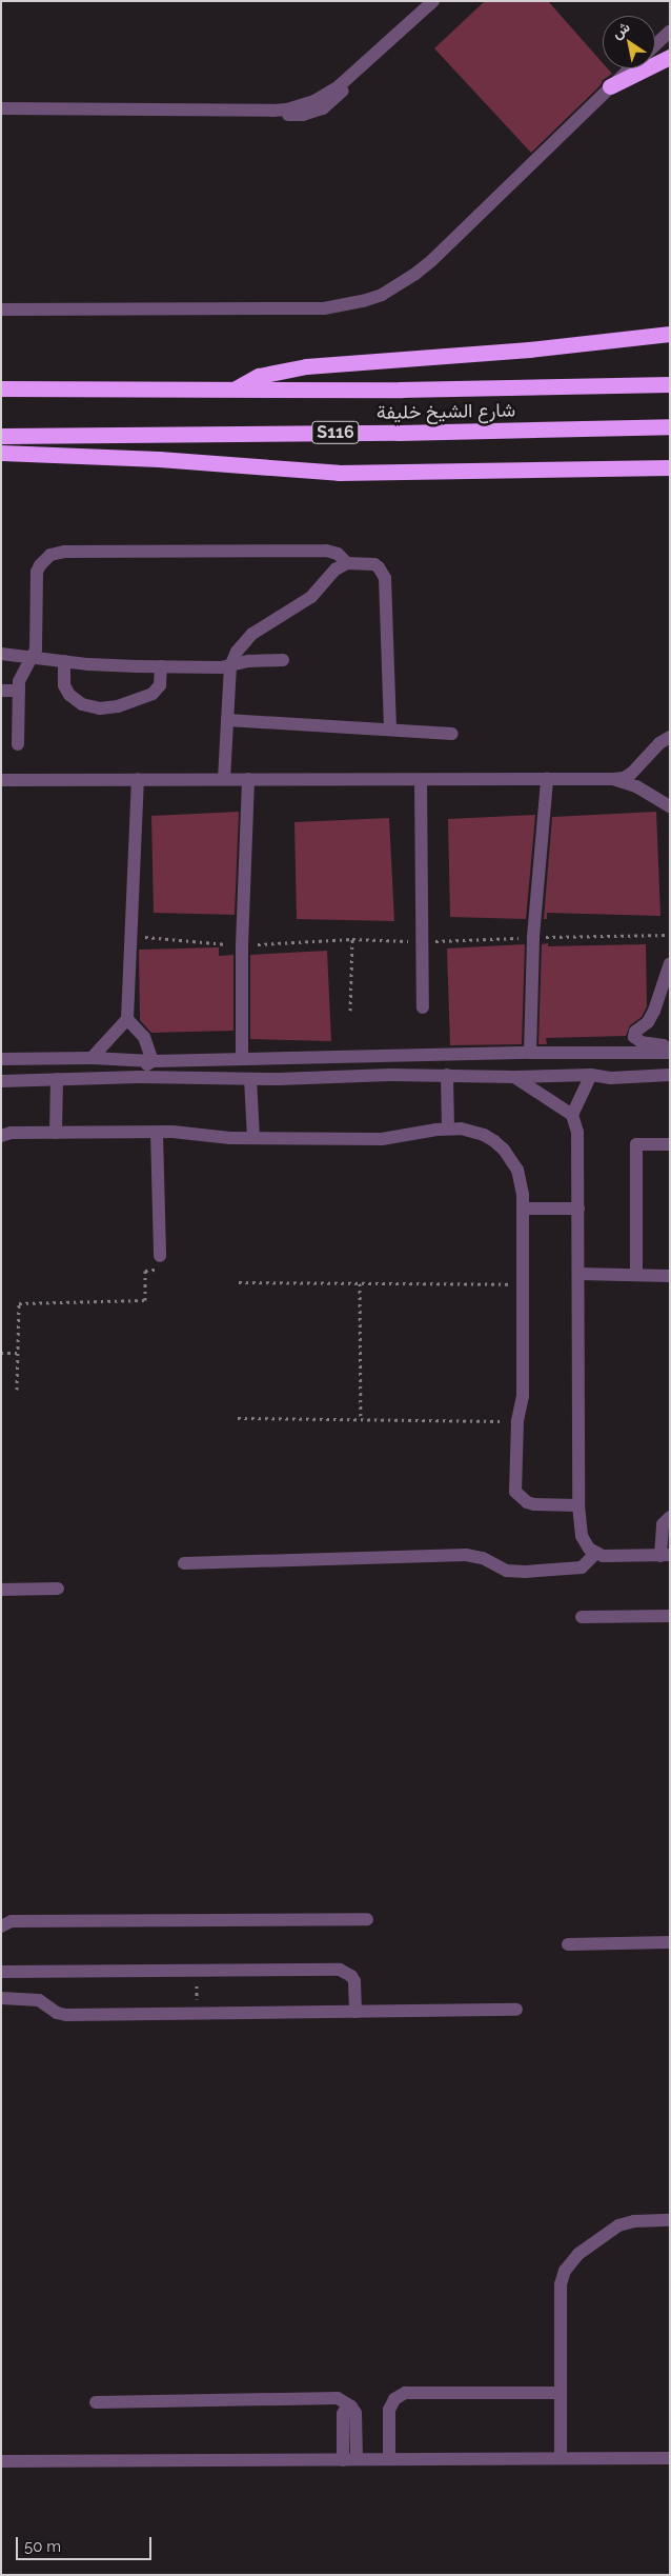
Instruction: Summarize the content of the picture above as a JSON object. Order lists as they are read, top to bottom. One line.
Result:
{"streets":{"highway":["شارع الشيخ خليفة","S116"]},"scale_bar":"50 m","north":"top left"}
